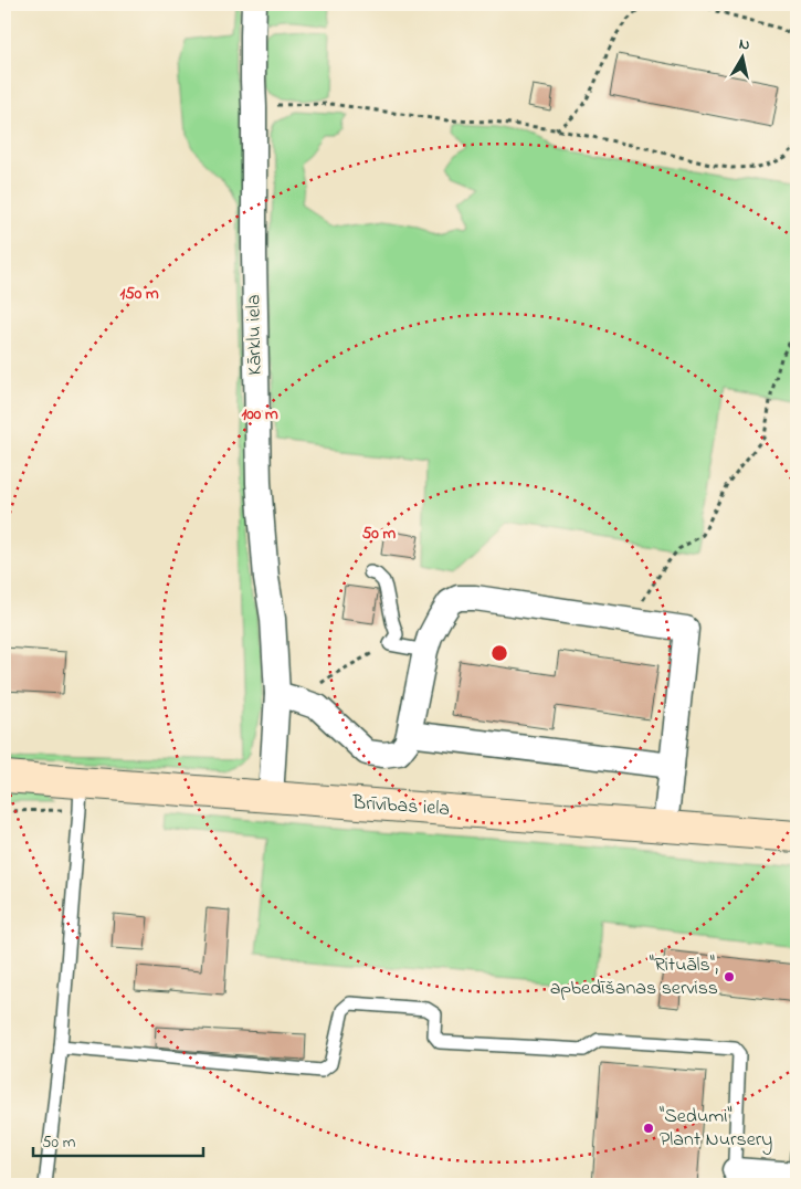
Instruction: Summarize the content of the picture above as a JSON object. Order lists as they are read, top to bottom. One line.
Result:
{"streets":{"main road":["Brīvības iela"],"street":["Kārklu iela"]},"crossings":[["Kārklu iela","Brīvības iela"]],"places":["\"Rituāls\", apbedīšanas serviss","\"Sedumi\" Plant Nursery"],"scale_bar":"50 m","north":"top","rings":["150 m","100 m","50 m"]}
